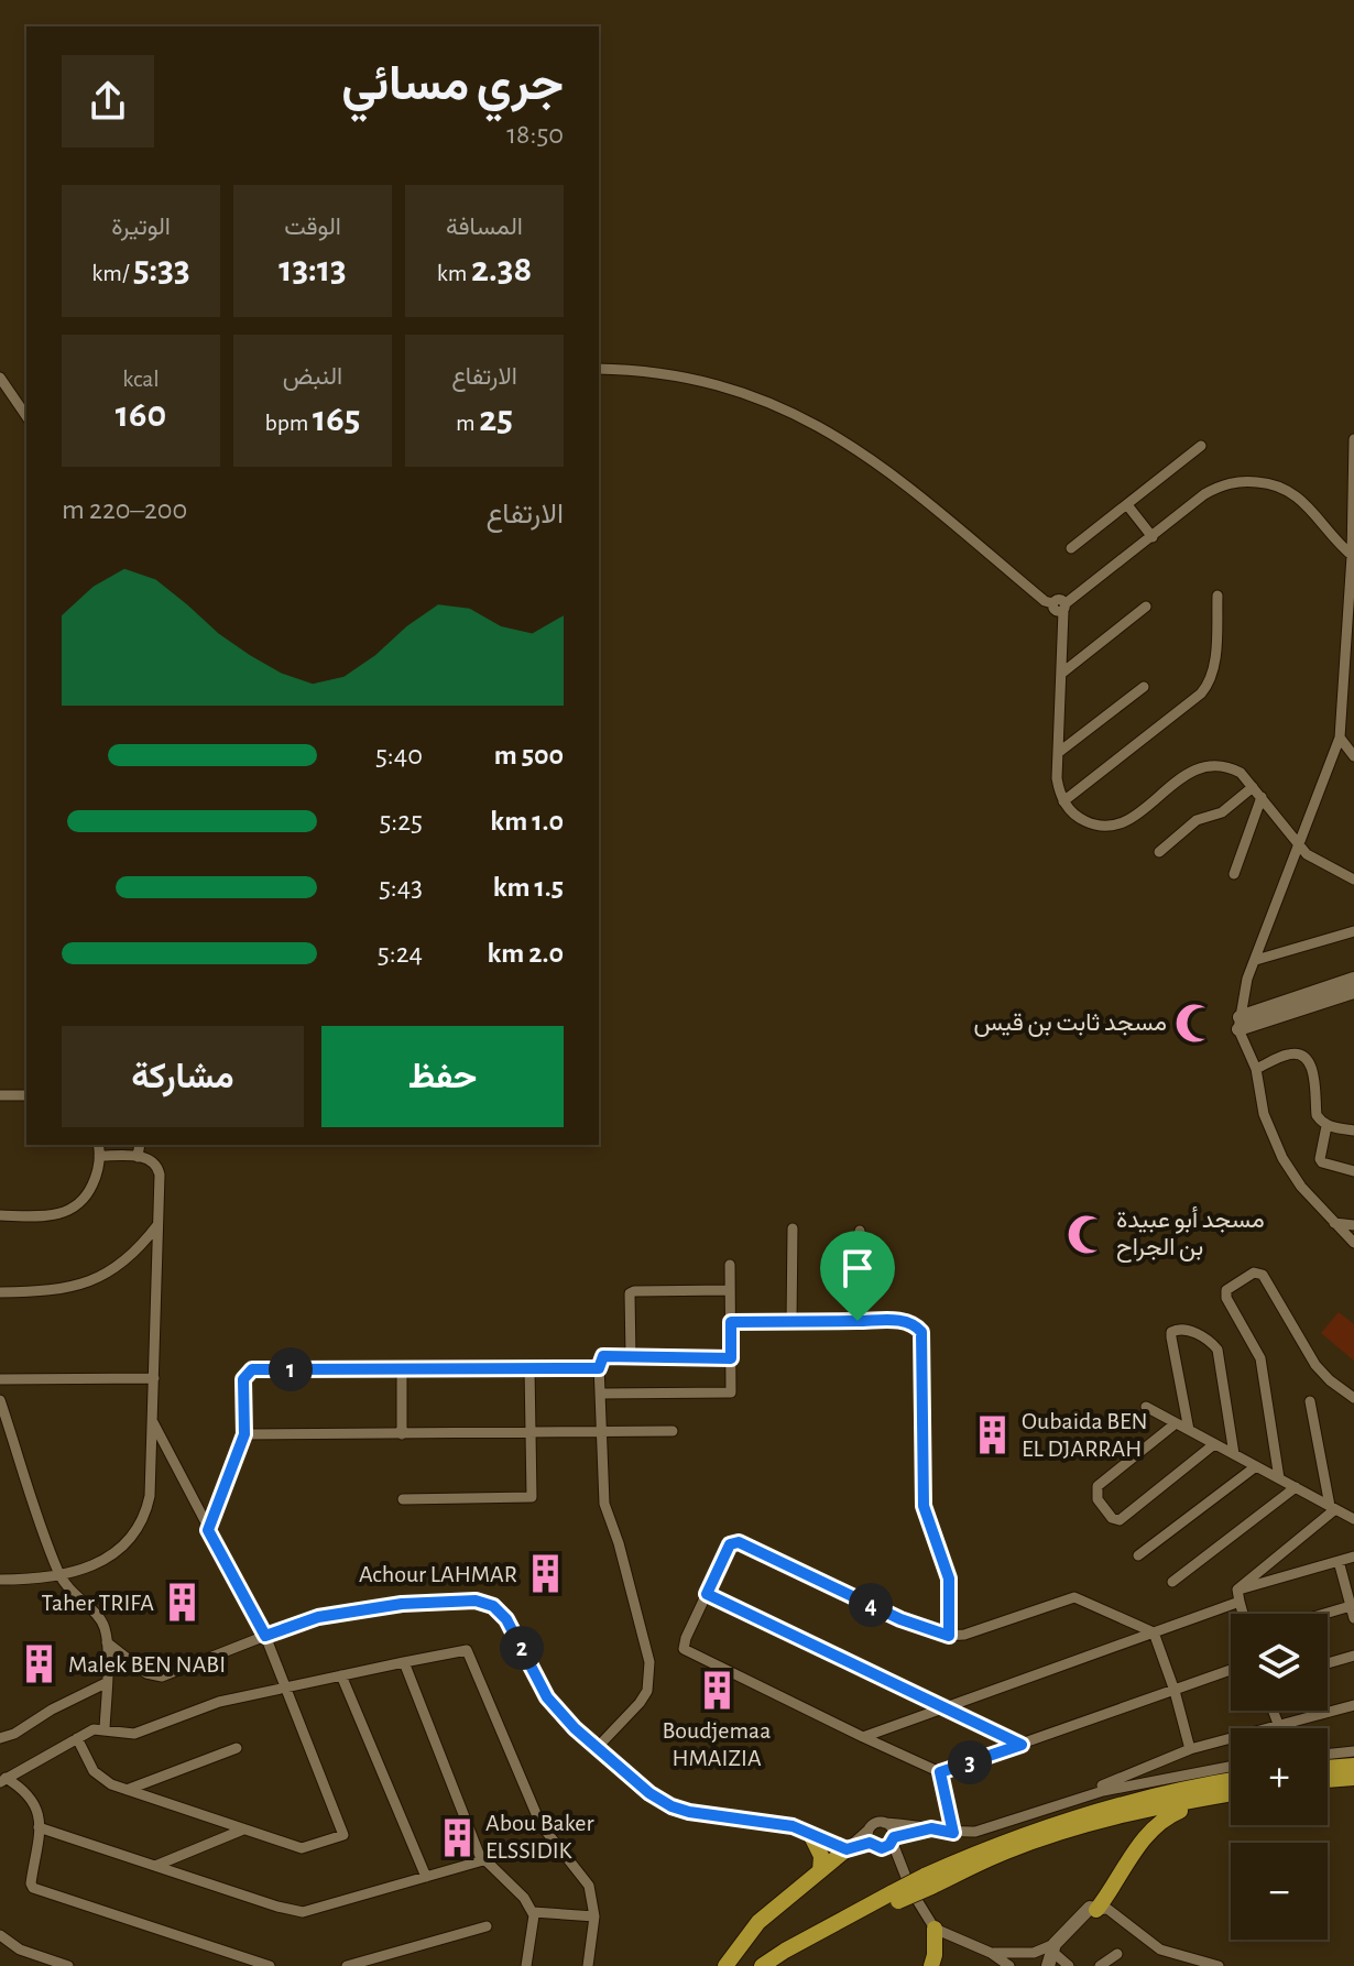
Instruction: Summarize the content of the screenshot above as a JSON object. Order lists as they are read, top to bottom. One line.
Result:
{"places":{"mosque":["مسجد ثابت بن قيس","مسجد أبو عبيدة بن الجراح"],"building":["Oubaida BEN EL DJARRAH","Achour LAHMAR","Taher TRIFA","Malek BEN NABI","Boudjemaa HMAIZIA","Abou Baker ELSSIDIK"]},"page":{"heading":["جري مسائي","18:50"],"stats":[["المسافة","2.38 km"],["الوقت","13:13"],["الوتيرة","5:33 /km"],["الارتفاع","25 m"],["النبض","165 bpm"],["kcal","160"]],"chart":["الارتفاع","200–220 m"],"list":[{"name":"500 m","note":"5:40"},{"name":"1.0 km","note":"5:25"},{"name":"1.5 km","note":"5:43"},{"name":"2.0 km","note":"5:24"}],"buttons":["حفظ","مشاركة"],"pins":["1","4","2","3"],"map_buttons":["+","−"]}}
